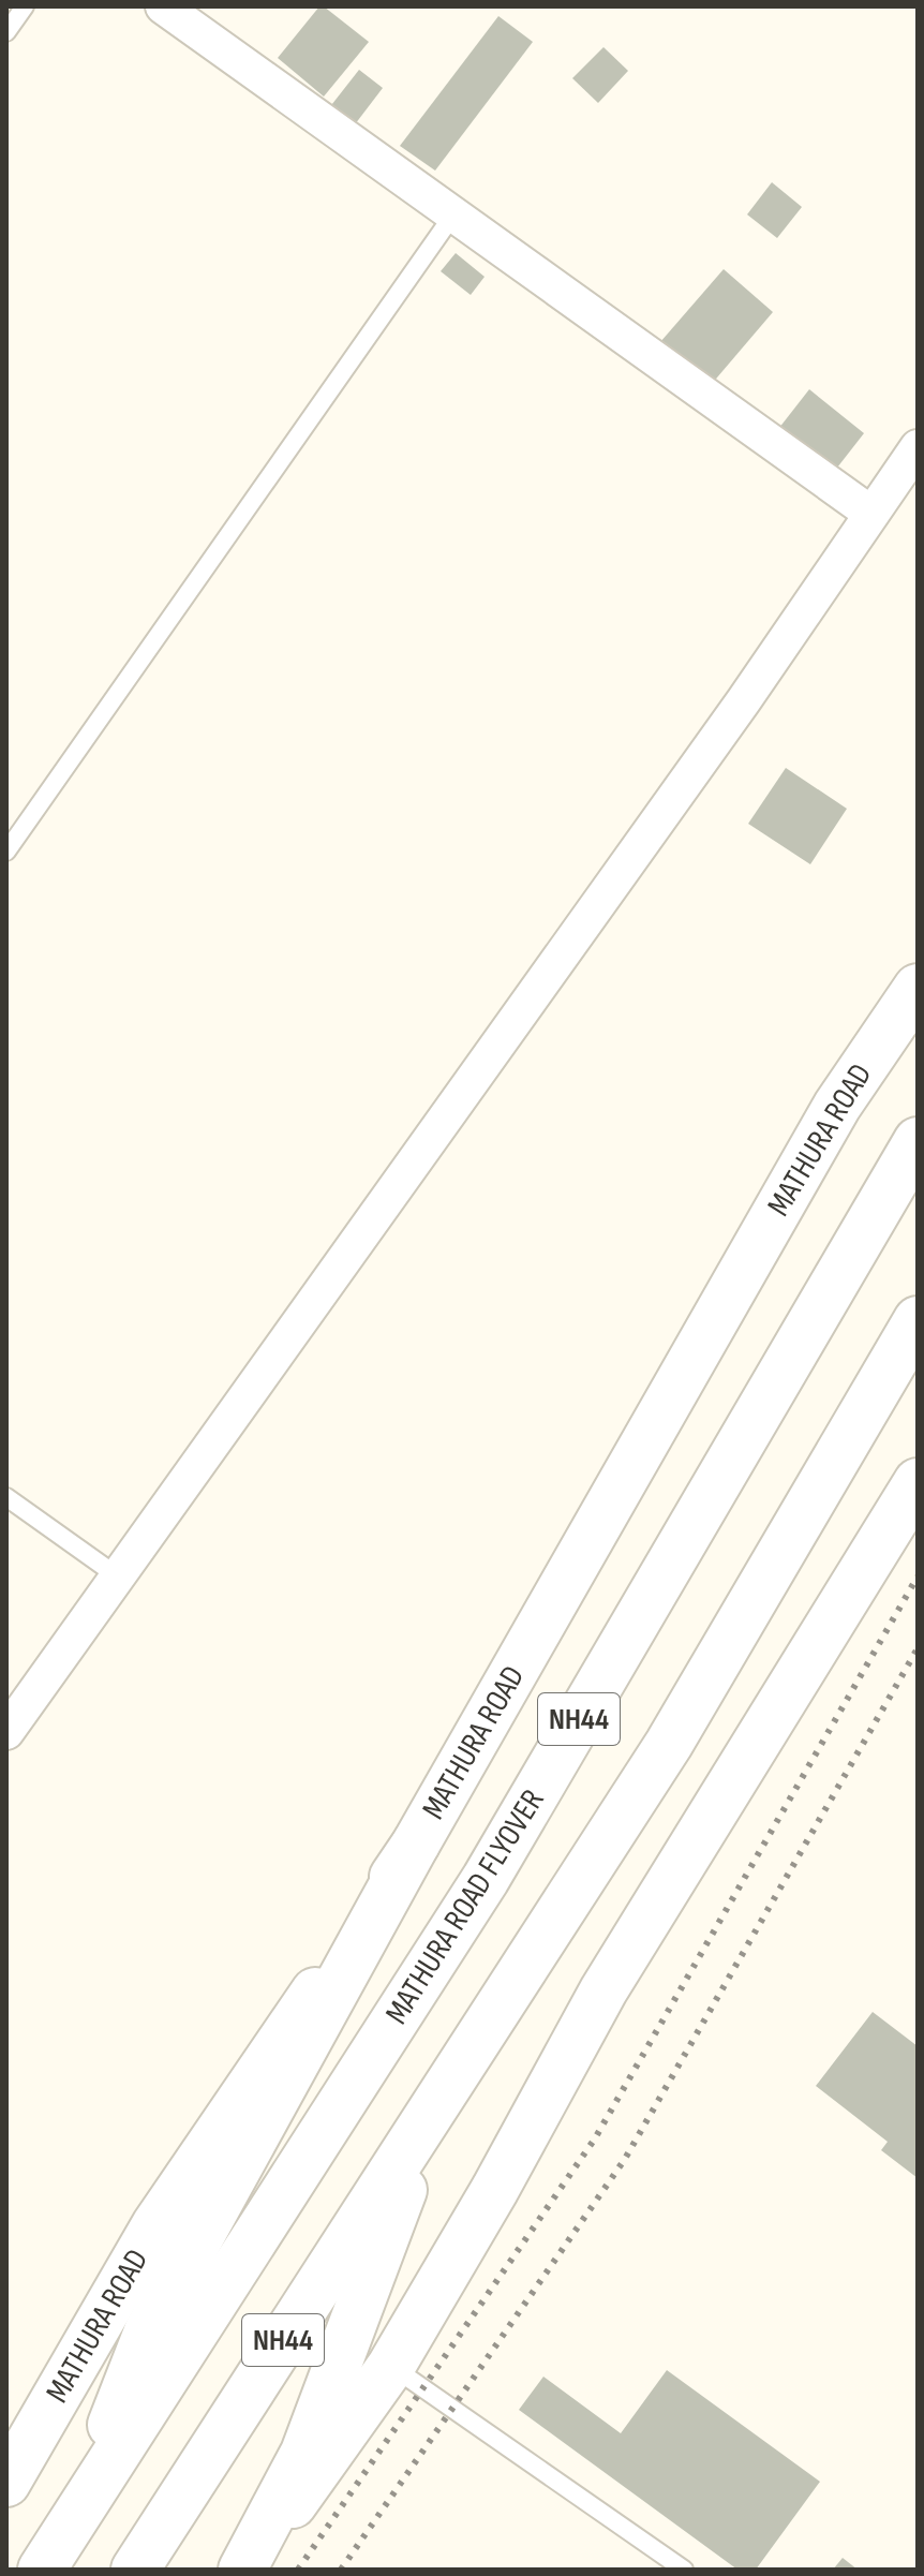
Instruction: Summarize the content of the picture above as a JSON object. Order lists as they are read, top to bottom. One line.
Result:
{"streets":{"main road":["MATHURA ROAD","NH44","MATHURA ROAD FLYOVER"]}}
